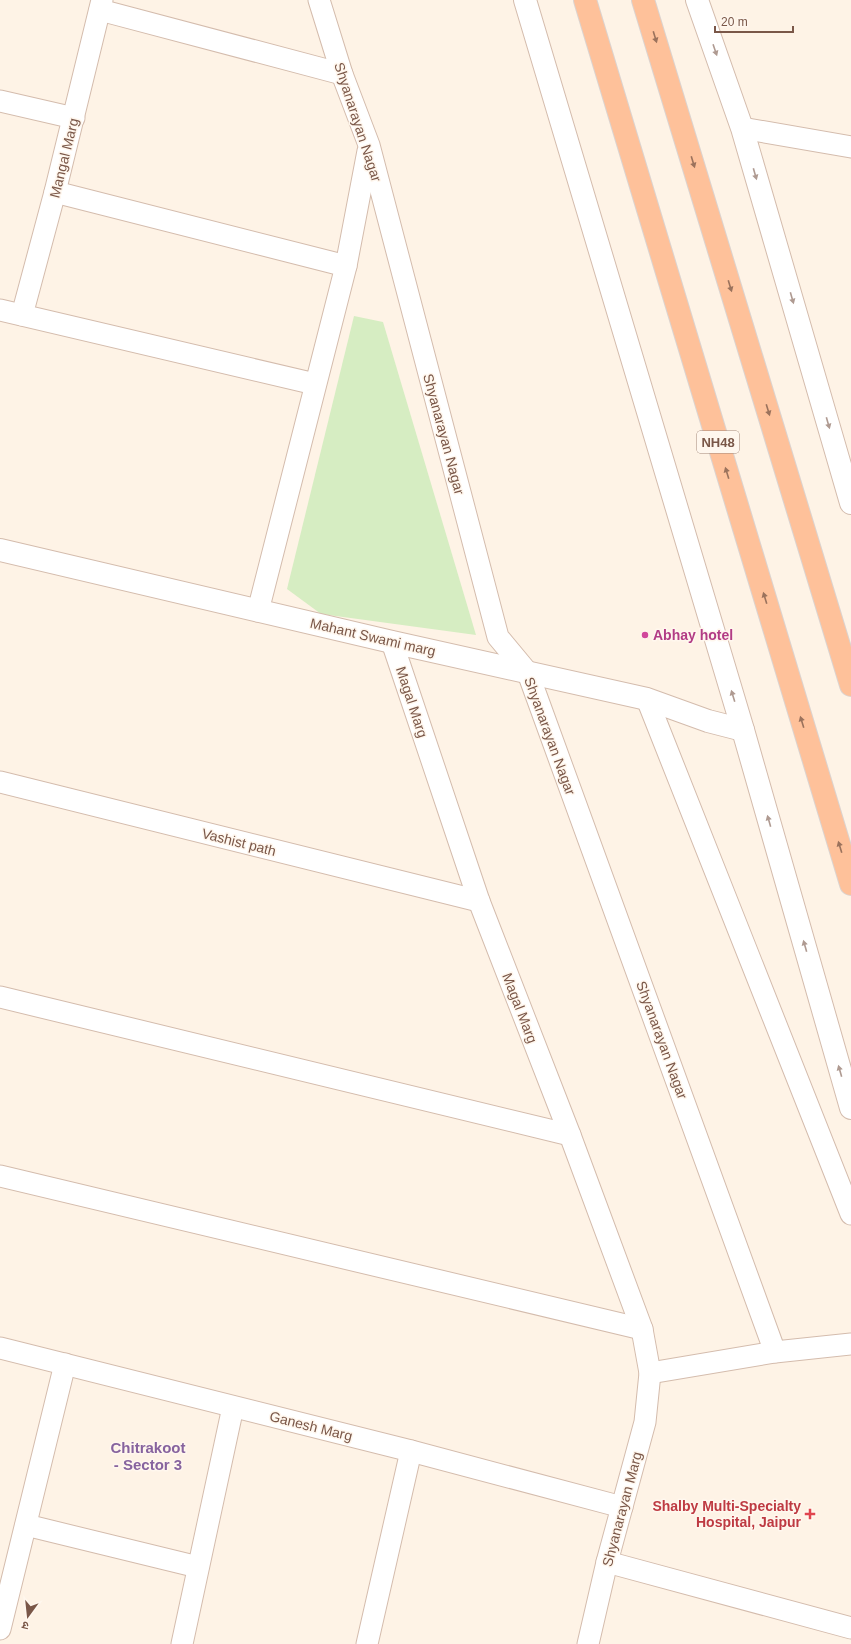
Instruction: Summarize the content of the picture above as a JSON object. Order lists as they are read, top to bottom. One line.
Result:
{"streets":{"highway":["NH48"],"street":["Shyanarayan Nagar","Mangal Marg","Mahant Swami marg","Magal Marg","Vashist path","Ganesh Marg","Shyanarayan Marg"]},"crossings":[["Shyanarayan Nagar","Mahant Swami marg"],["Mahant Swami marg","Magal Marg"],["Magal Marg","Vashist path"],["Magal Marg","Shyanarayan Marg"],["Ganesh Marg","Shyanarayan Marg"]],"districts":["Chitrakoot - Sector 3"],"places":{"other":["Abhay hotel"],"health":["Shalby Multi-Specialty Hospital, Jaipur"]},"scale_bar":"20 m","north":"bottom"}
